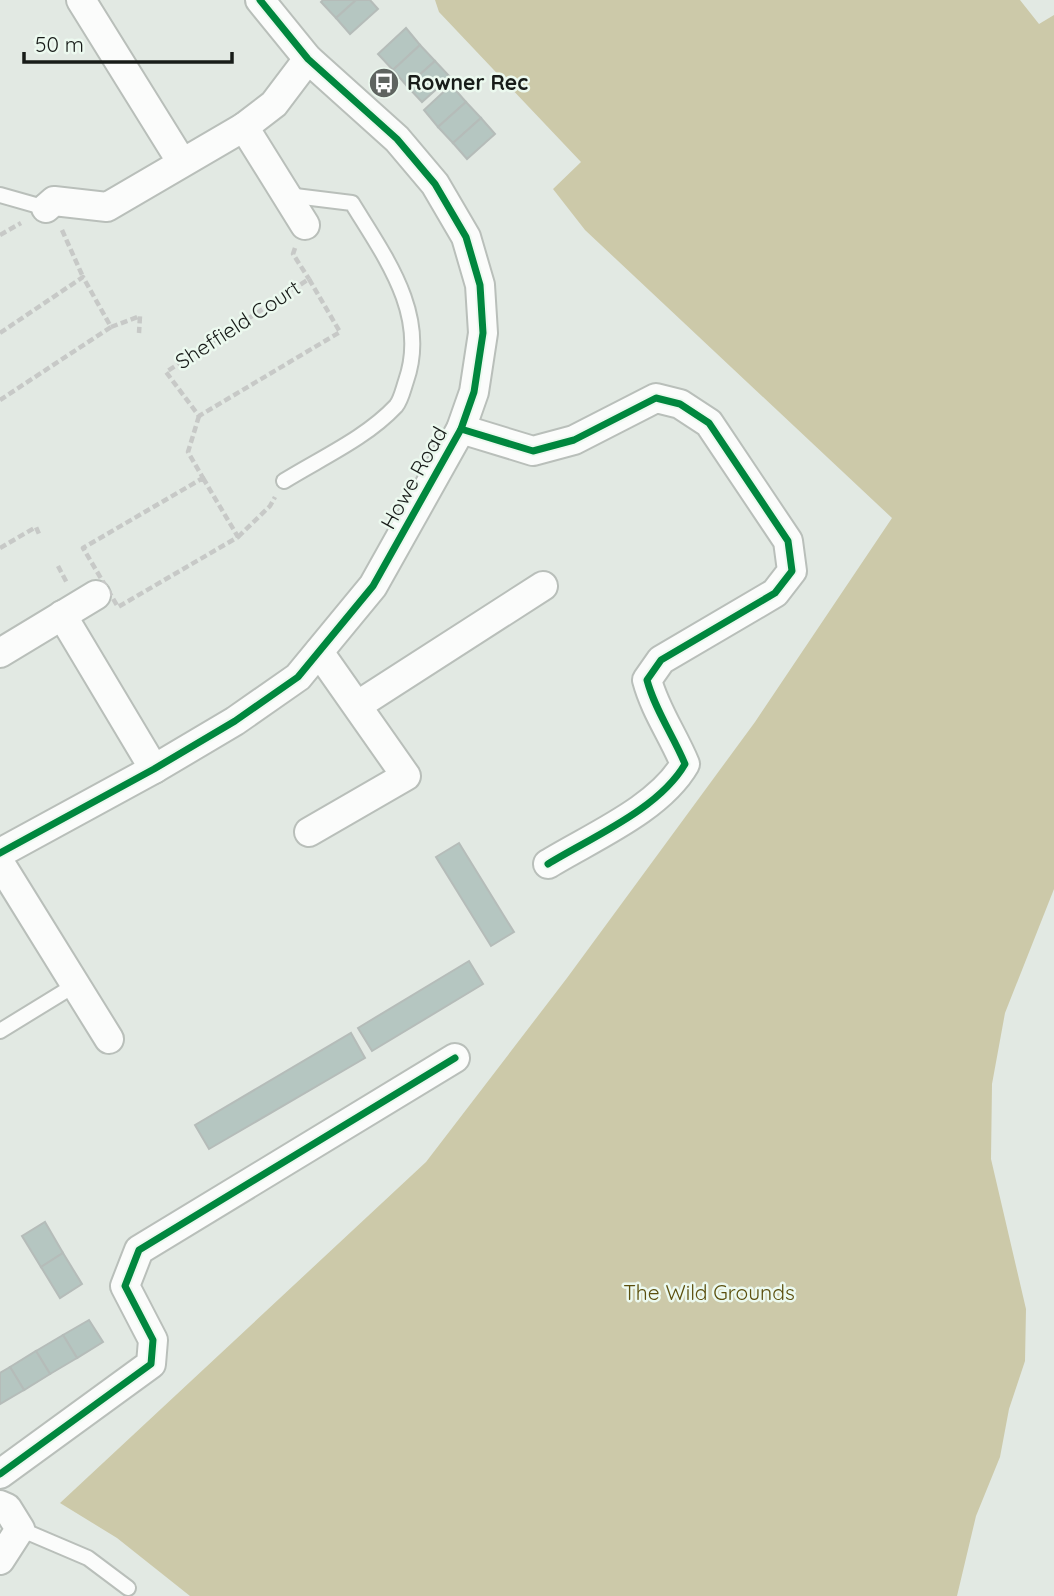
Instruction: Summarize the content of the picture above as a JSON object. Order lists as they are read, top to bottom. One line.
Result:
{"streets":{"street":["Howe Road"],"path":["Sheffield Court"]},"parks":["The Wild Grounds"],"places":{"bus stop":["Rowner Rec"]},"scale_bar":"50 m"}
